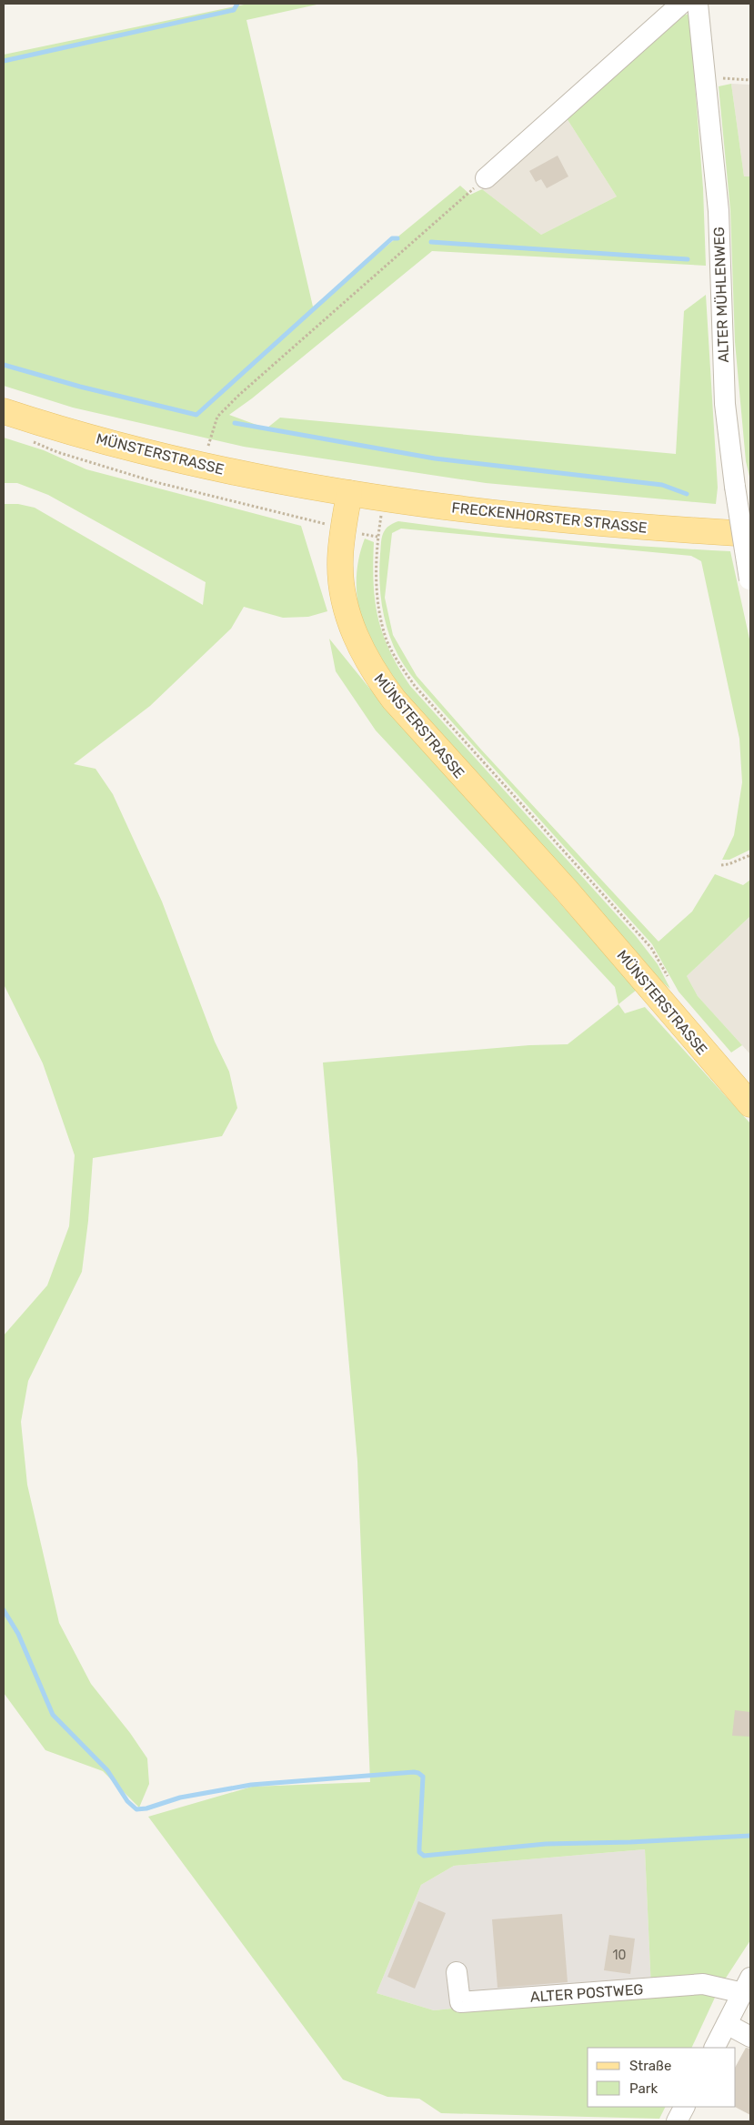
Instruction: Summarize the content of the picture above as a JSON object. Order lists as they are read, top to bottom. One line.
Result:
{"streets":{"main road":["MÜNSTERSTRASSE","FRECKENHORSTER STRASSE"],"street":["ALTER MÜHLENWEG","ALTER POSTWEG"]},"crossings":[["MÜNSTERSTRASSE","FRECKENHORSTER STRASSE"]],"house_numbers":["10"],"legend":["Straße","Park"]}
